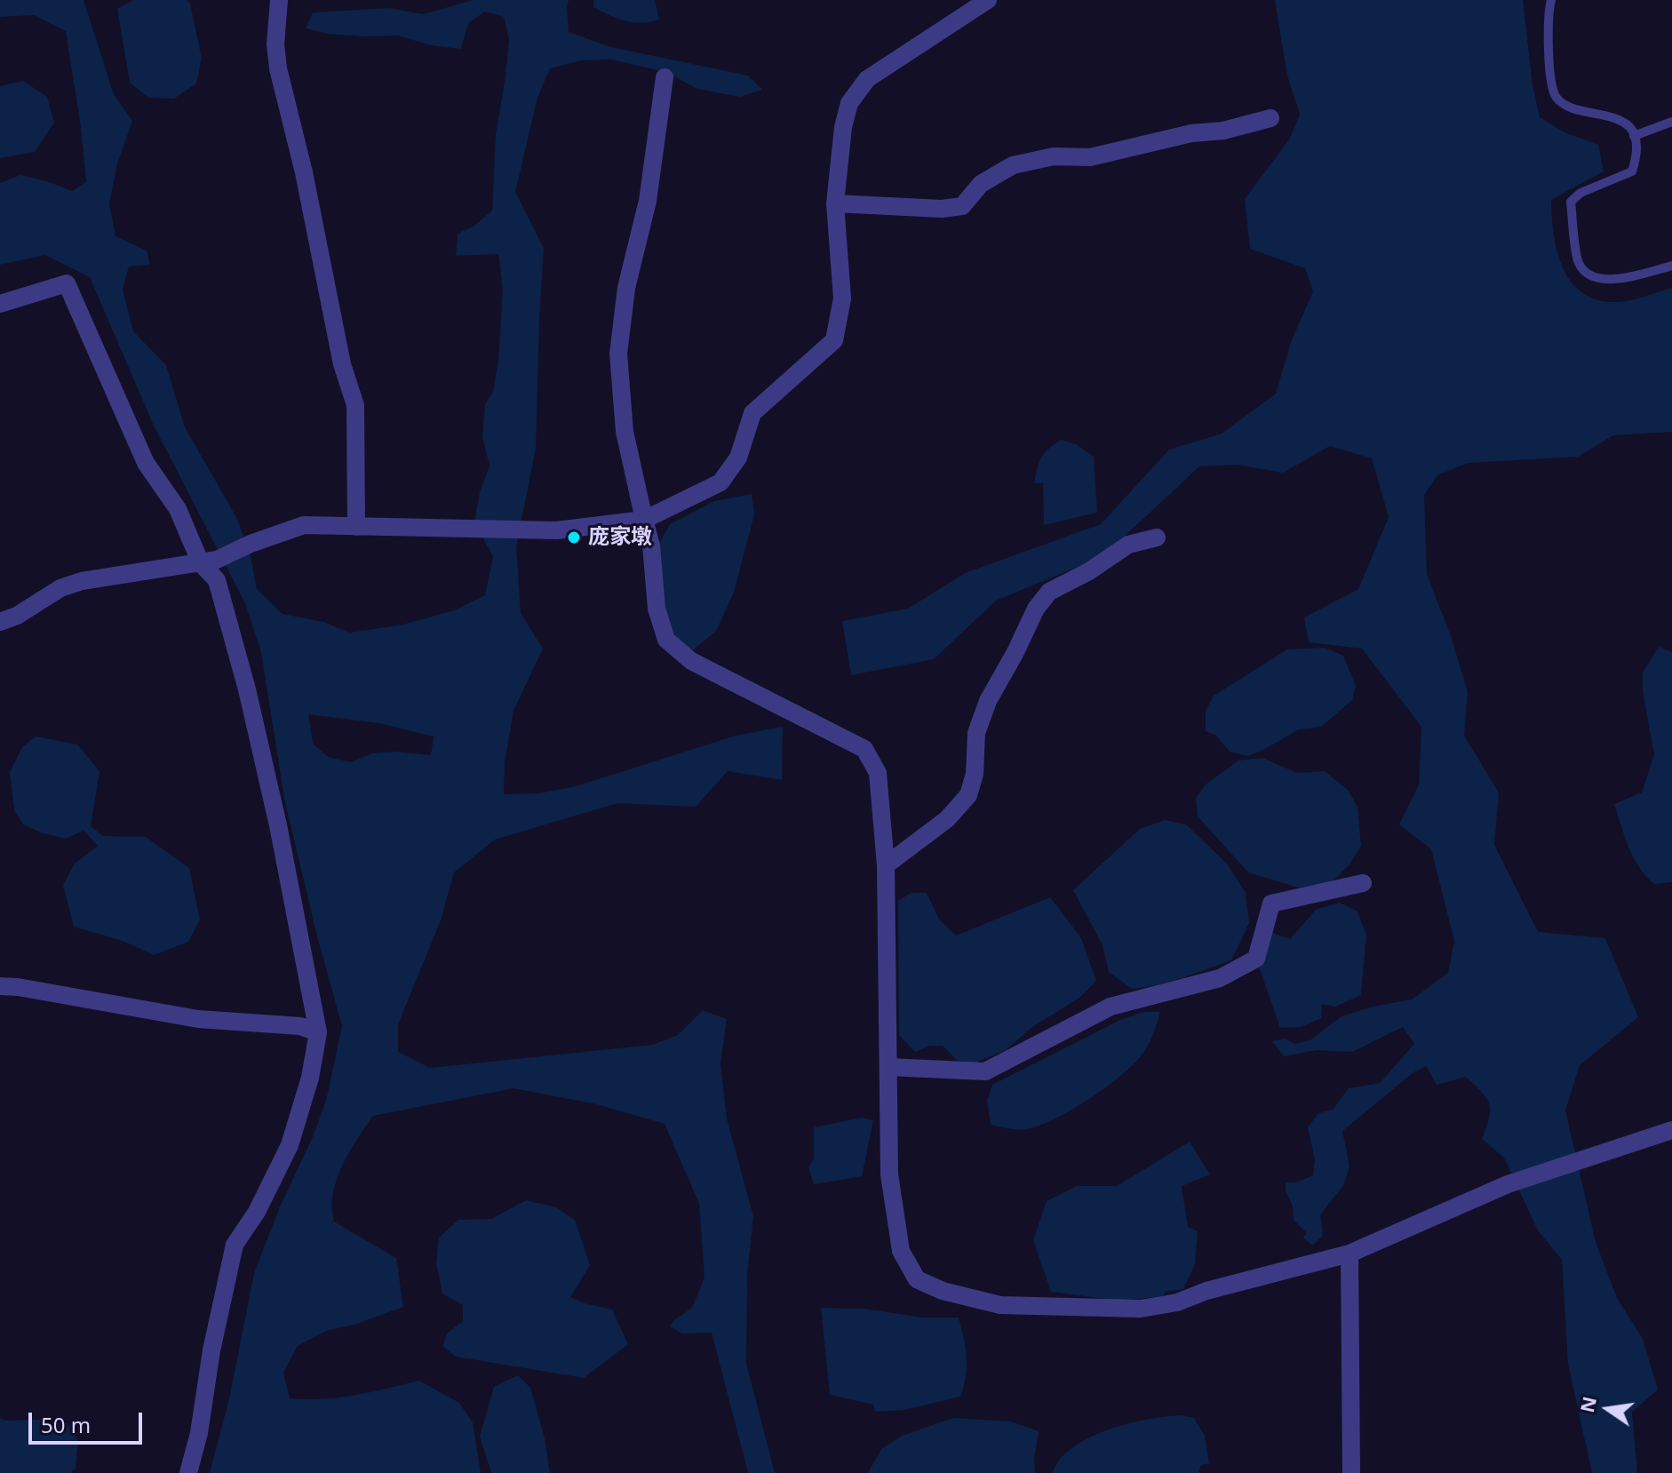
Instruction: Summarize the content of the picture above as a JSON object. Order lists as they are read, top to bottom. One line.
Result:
{"places":["庞家墩"],"scale_bar":"50 m","north":"left"}
